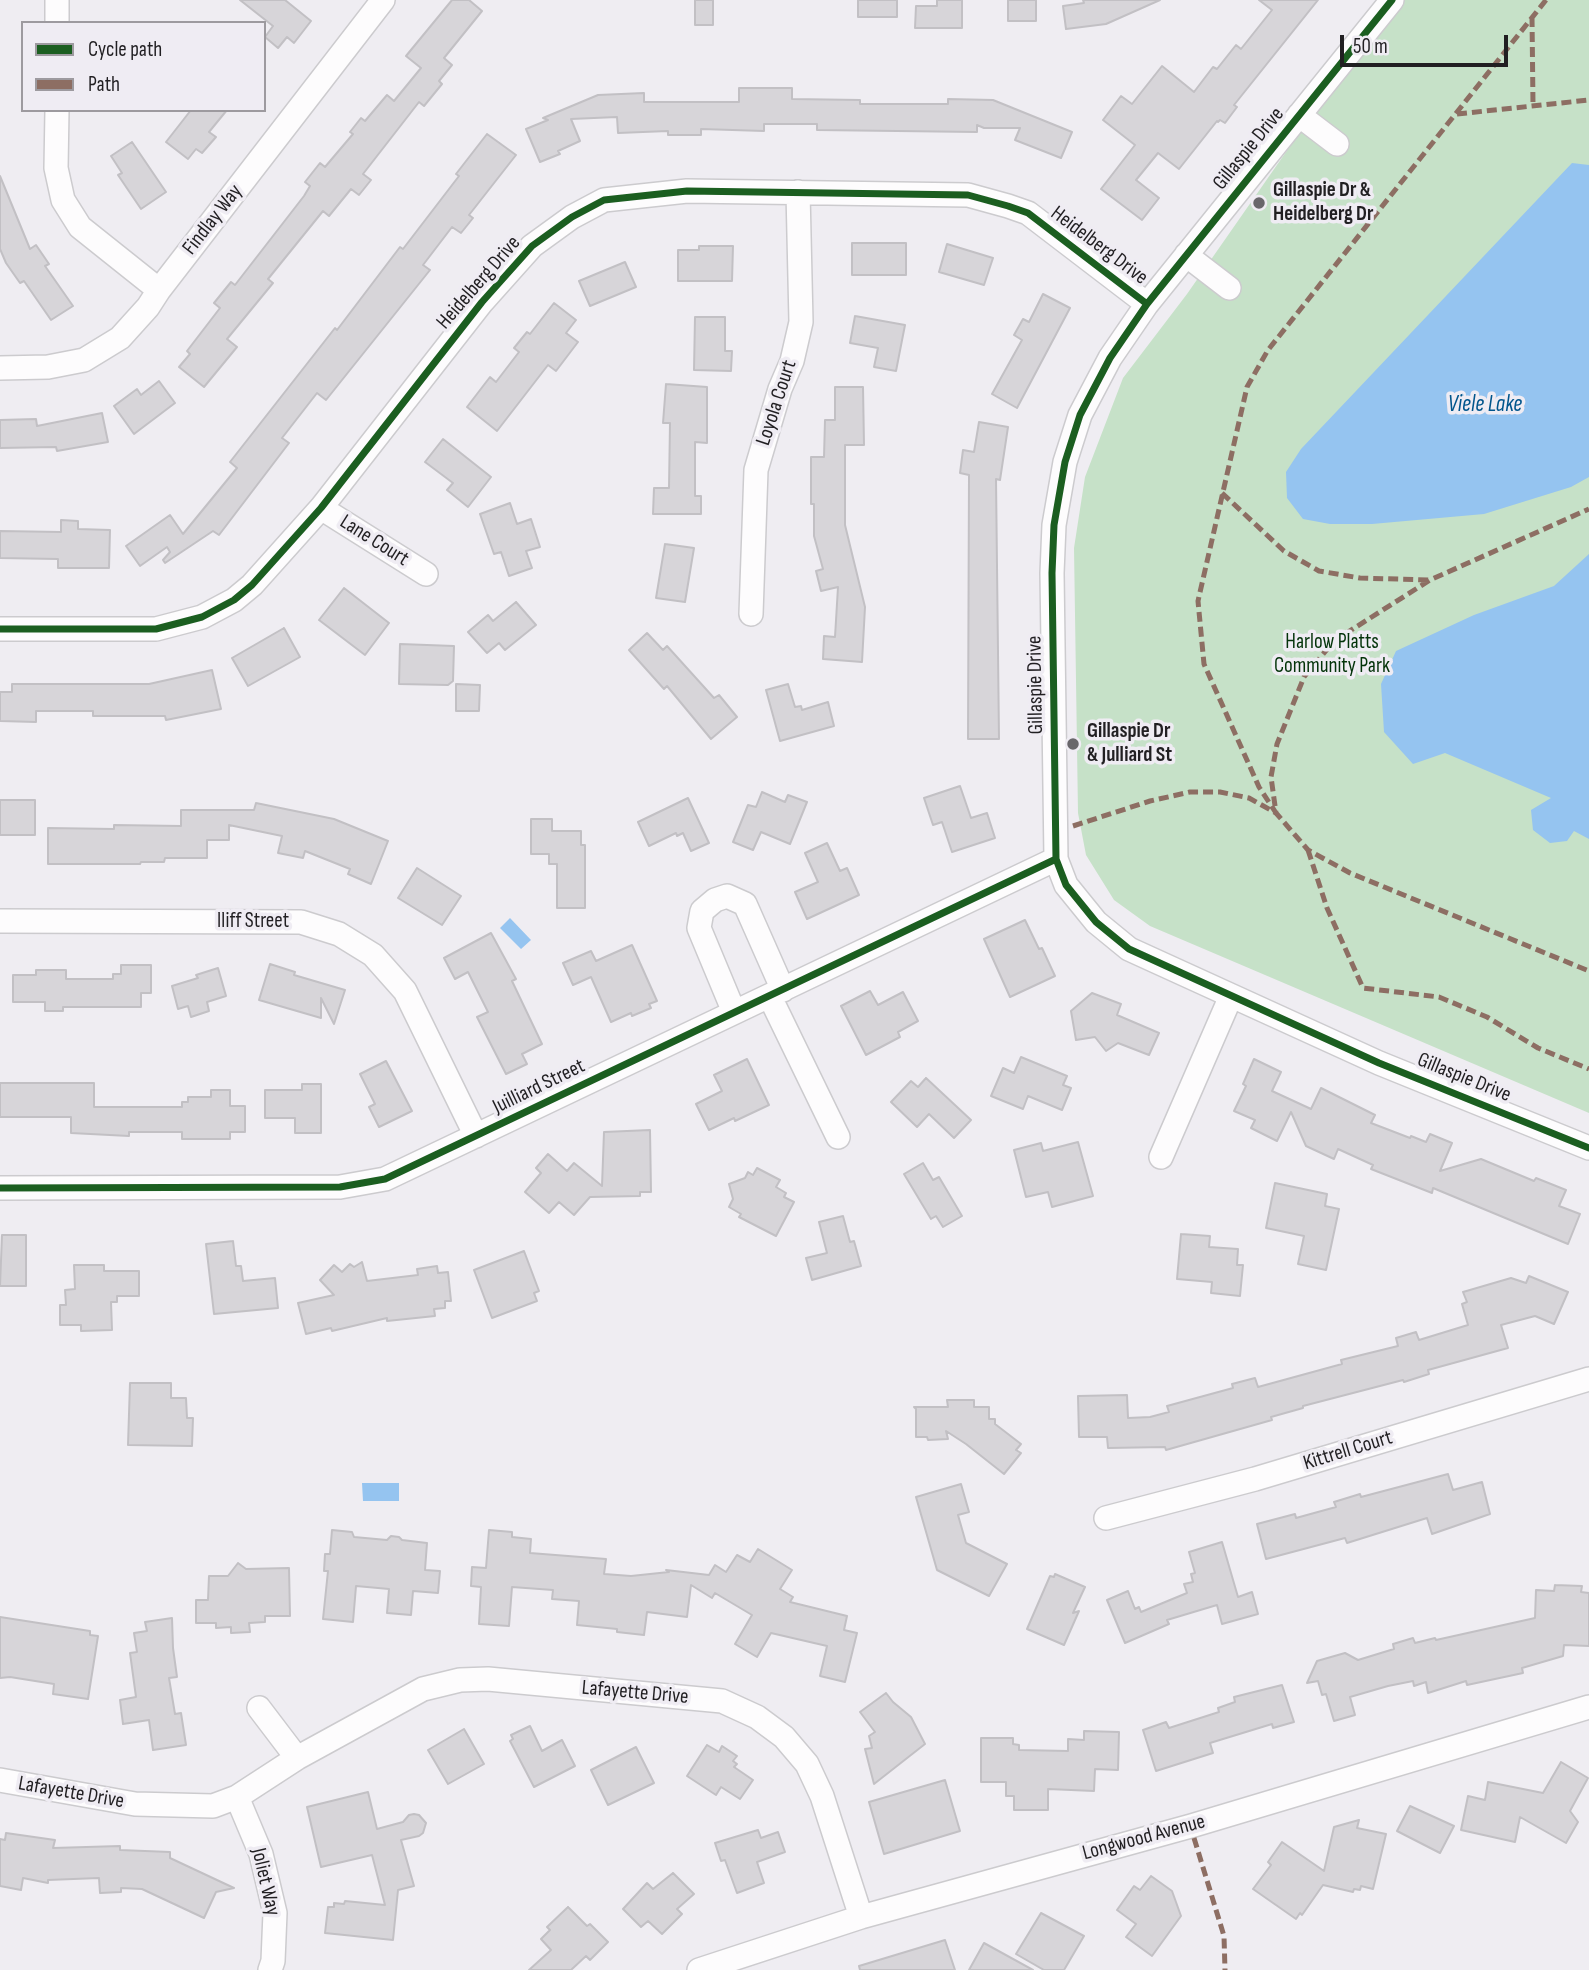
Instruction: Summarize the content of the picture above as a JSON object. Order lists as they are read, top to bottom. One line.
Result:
{"streets":{"street":["Gillaspie Drive","Findlay Way","Heidelberg Drive","Loyola Court","Lane Court","Iliff Street","Juilliard Street","Kittrell Court","Lafayette Drive","Longwood Avenue","Joliet Way"]},"crossings":[["Gillaspie Drive","Heidelberg Drive"],["Gillaspie Drive","Juilliard Street"],["Heidelberg Drive","Loyola Court"],["Heidelberg Drive","Lane Court"],["Iliff Street","Juilliard Street"],["Lafayette Drive","Longwood Avenue"],["Lafayette Drive","Joliet Way"]],"water":["Viele Lake"],"parks":["Harlow Platts Community Park"],"places":["Gillaspie Dr & Heidelberg Dr","Gillaspie Dr & Julliard St"],"legend":["Cycle path","Path"],"scale_bar":"50 m"}
